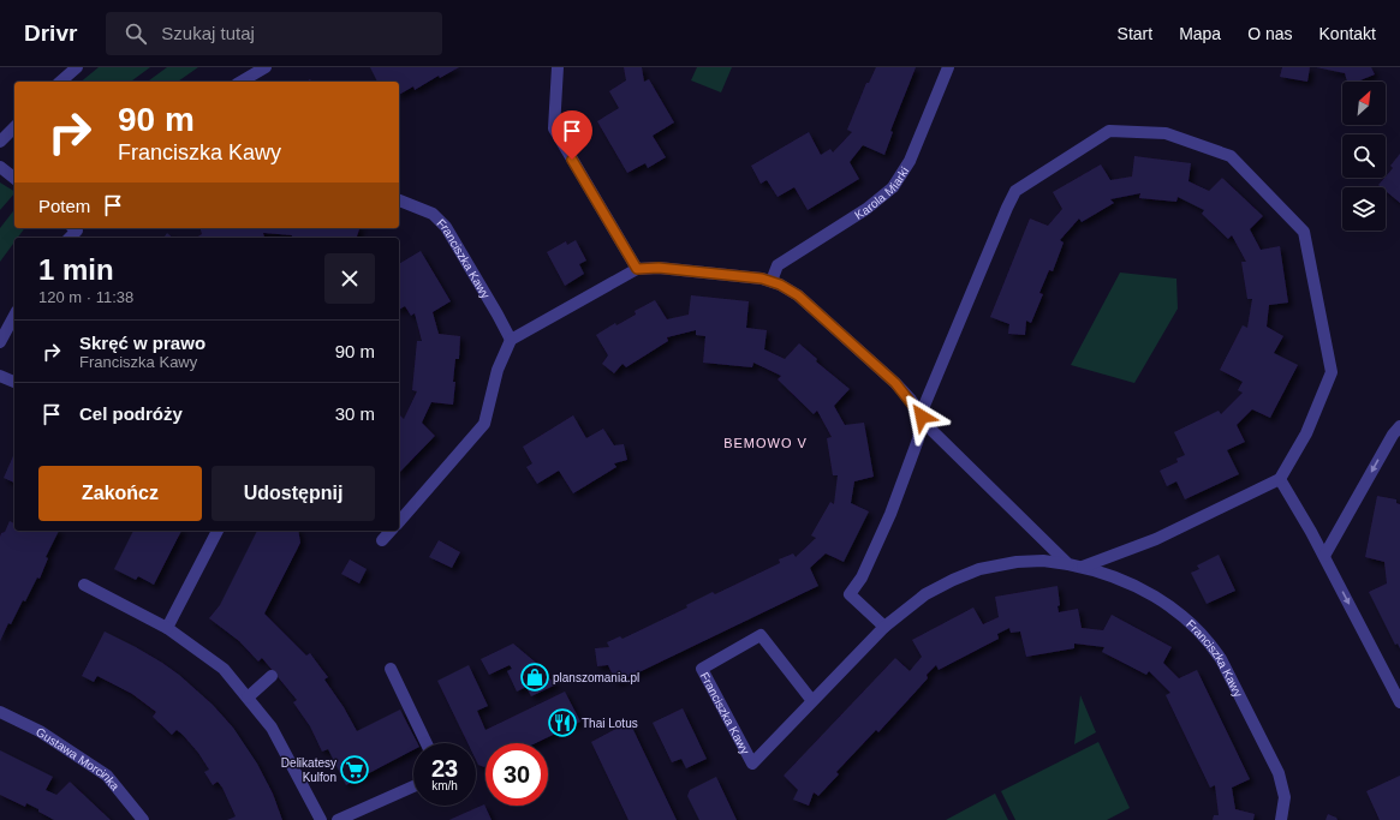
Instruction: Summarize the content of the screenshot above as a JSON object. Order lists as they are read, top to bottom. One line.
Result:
{"streets":{"street":["Karola Miarki","Franciszka Kawy","Gustawa Morcinka"]},"districts":["BEMOWO V"],"places":{"shop":["planszomania.pl"],"restaurant":["Thai Lotus"],"supermarket":["Delikatesy Kulfon"]},"north":"top right","page":{"header":"Drivr","search":"Szukaj tutaj","nav":["Start","Mapa","O nas","Kontakt"],"turn":["90 m","Franciszka Kawy"],"then":"Potem","heading":["1 min","120 m · 11:38"],"list":[{"name":"Skręć w prawo","note":"Franciszka Kawy","value":"90 m"},{"name":"Cel podróży","value":"30 m"}],"buttons":["Zakończ","Udostępnij"],"speed":"23 km/h","limit":"30"}}
